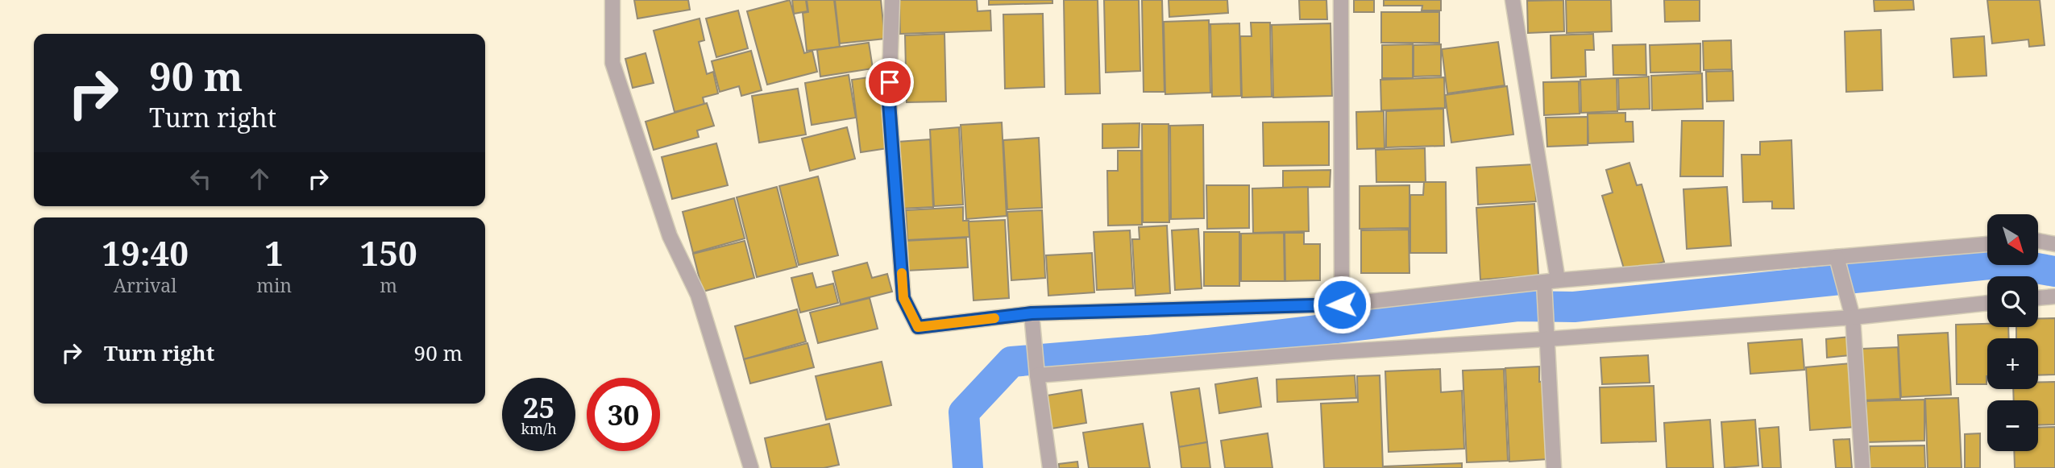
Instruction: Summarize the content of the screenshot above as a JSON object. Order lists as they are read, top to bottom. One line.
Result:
{"north":"bottom right","page":{"turn":["90 m","Turn right"],"map_buttons":["+","−"],"eta":["19:40","Arrival","1","min","150","m"],"list":[{"name":"Turn right","value":"90 m"}],"speed":"25 km/h","limit":"30"}}
